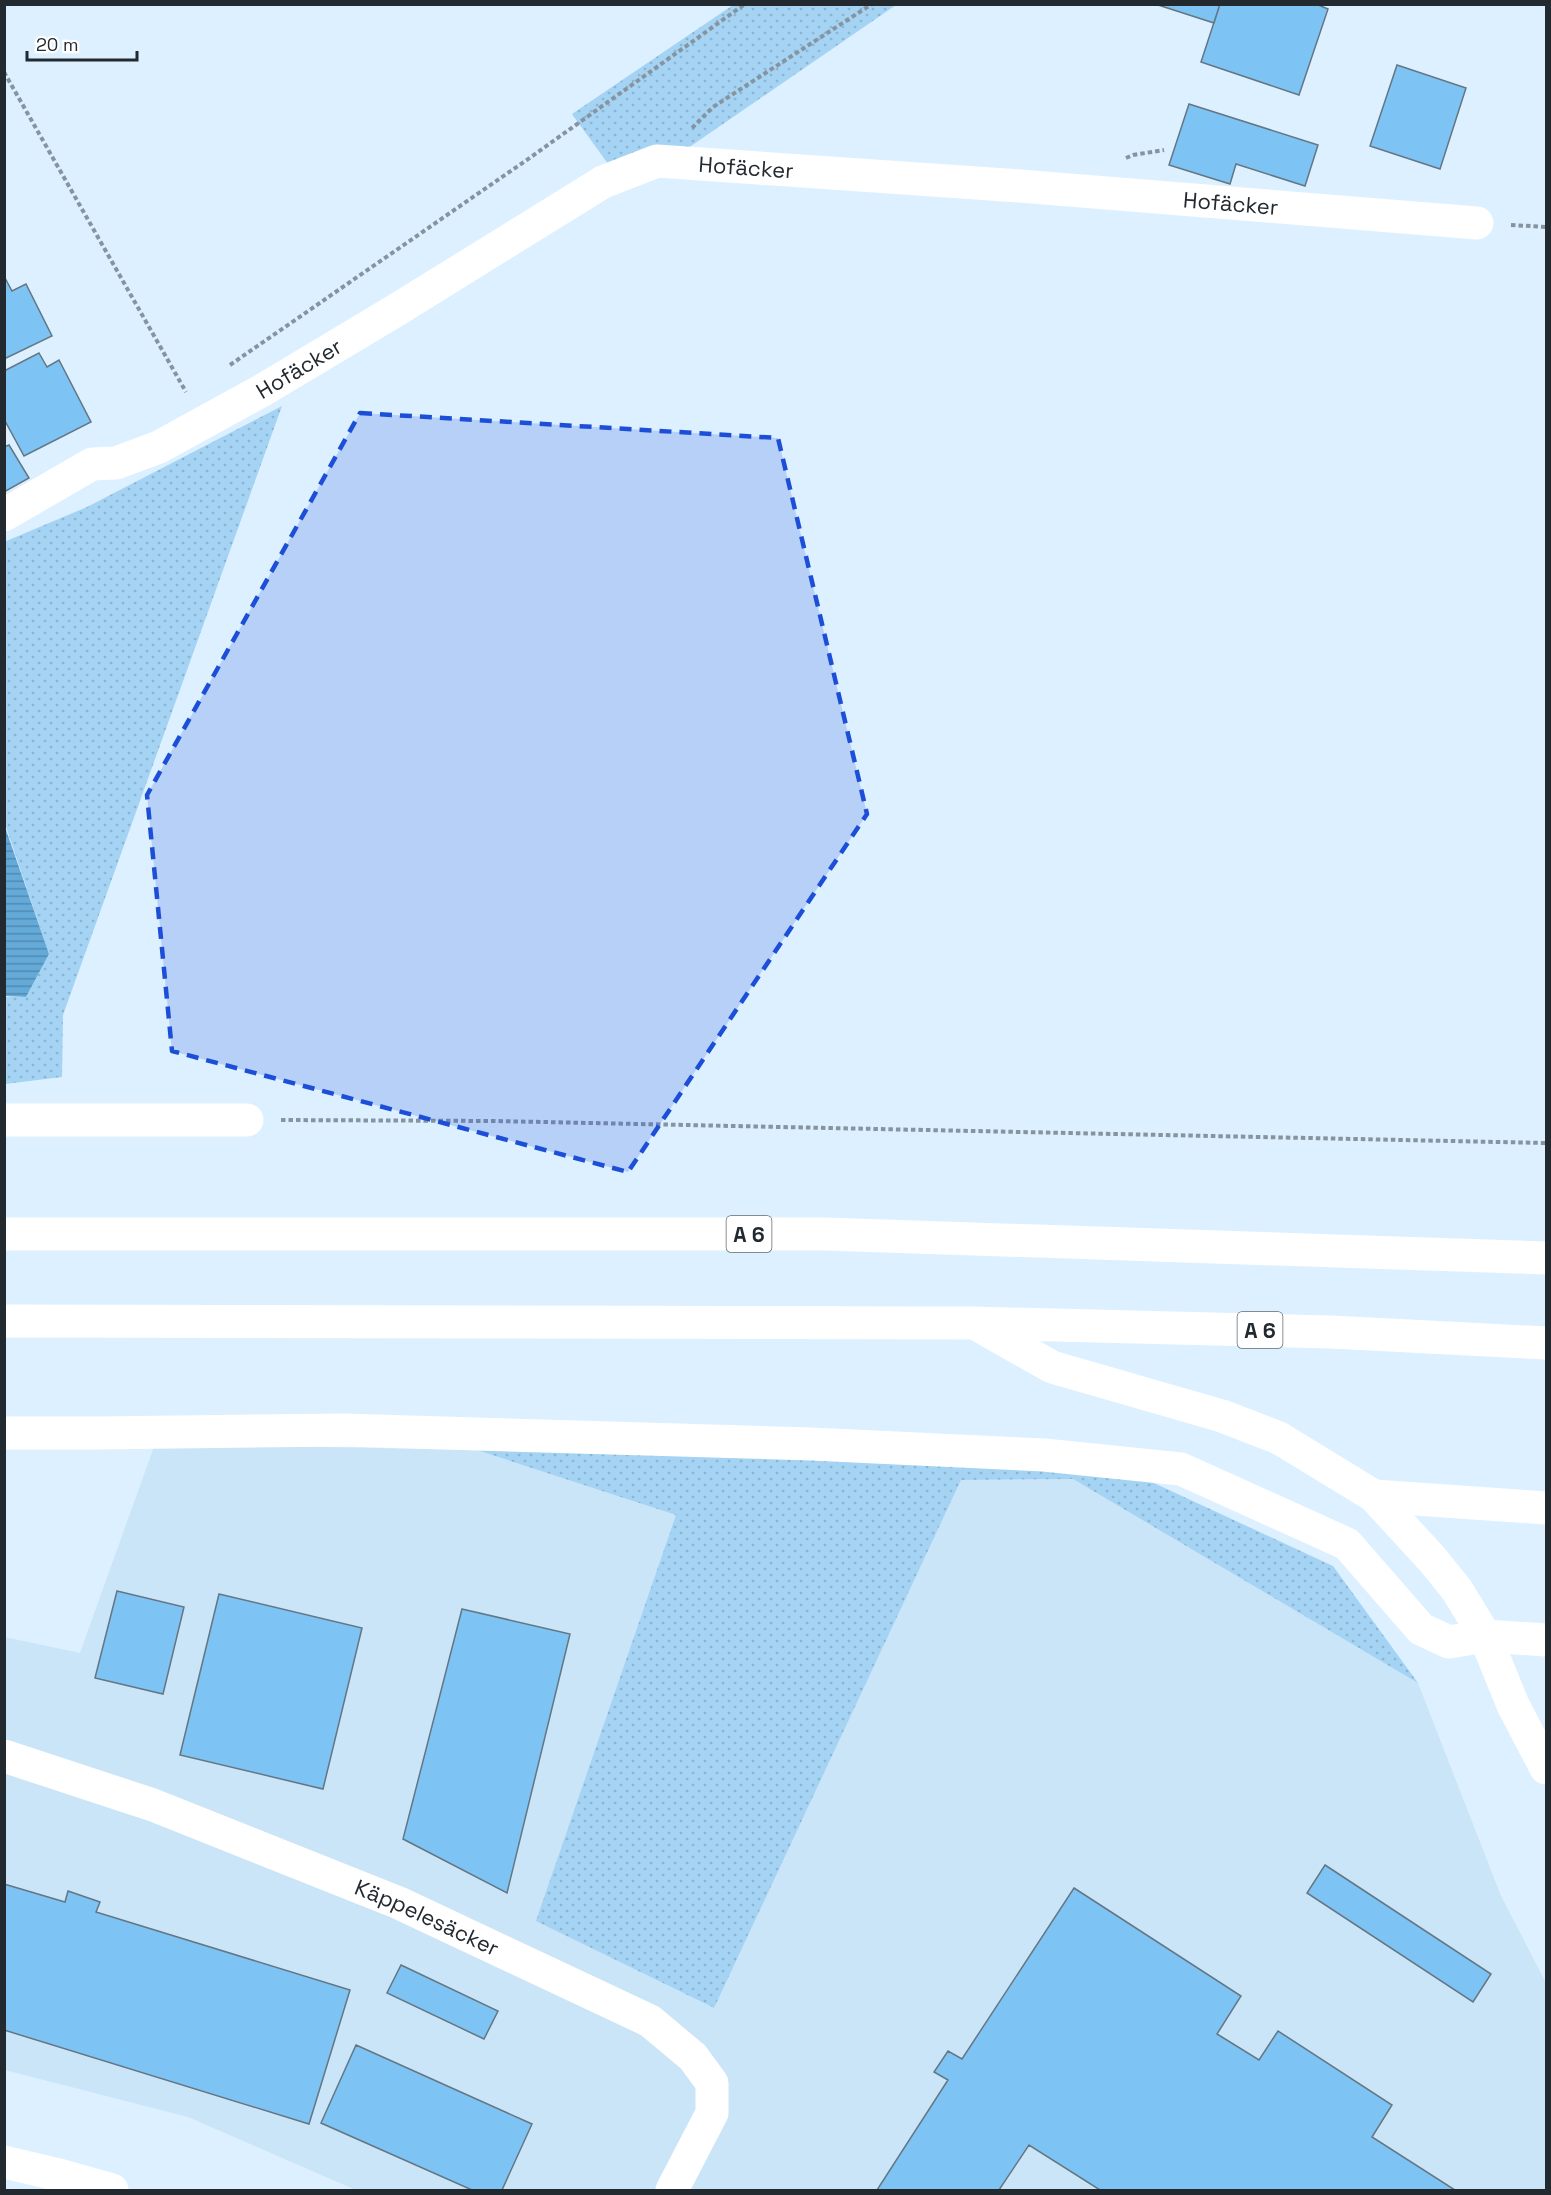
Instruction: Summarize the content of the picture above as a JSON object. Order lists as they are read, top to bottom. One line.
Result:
{"streets":{"main road":["Hofäcker","A 6","Käppelesäcker"]},"scale_bar":"20 m"}
